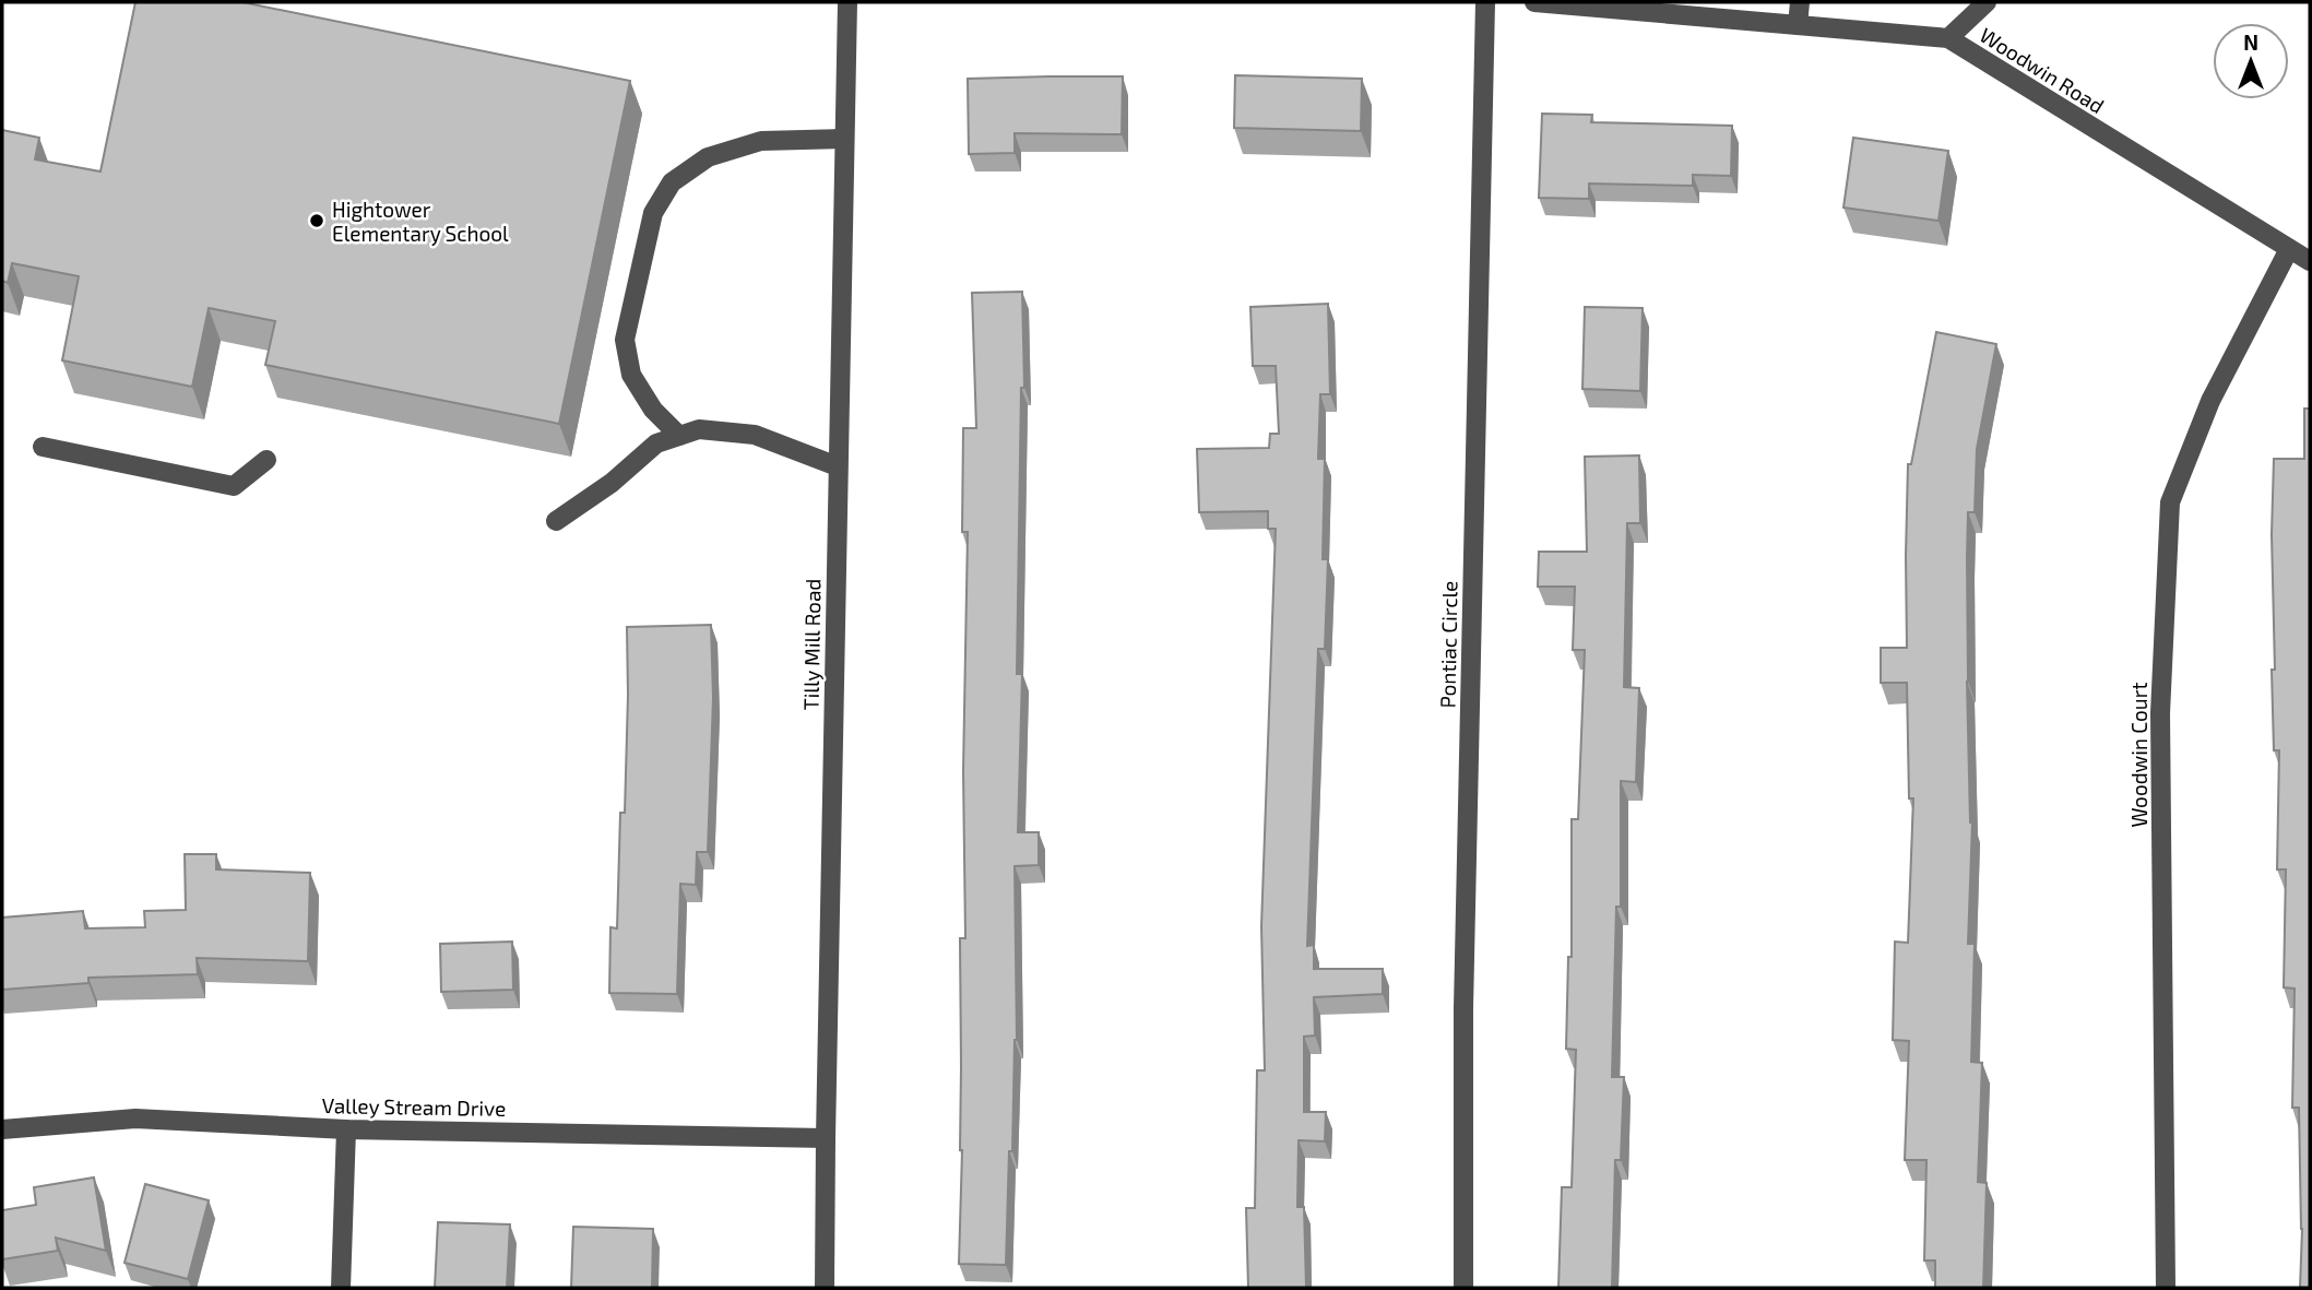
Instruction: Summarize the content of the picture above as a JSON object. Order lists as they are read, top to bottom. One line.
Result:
{"streets":{"street":["Woodwin Road","Tilly Mill Road","Pontiac Circle","Woodwin Court","Valley Stream Drive"]},"crossings":[["Woodwin Road","Woodwin Court"],["Tilly Mill Road","Valley Stream Drive"]],"places":["Hightower Elementary School"],"north":"top"}
